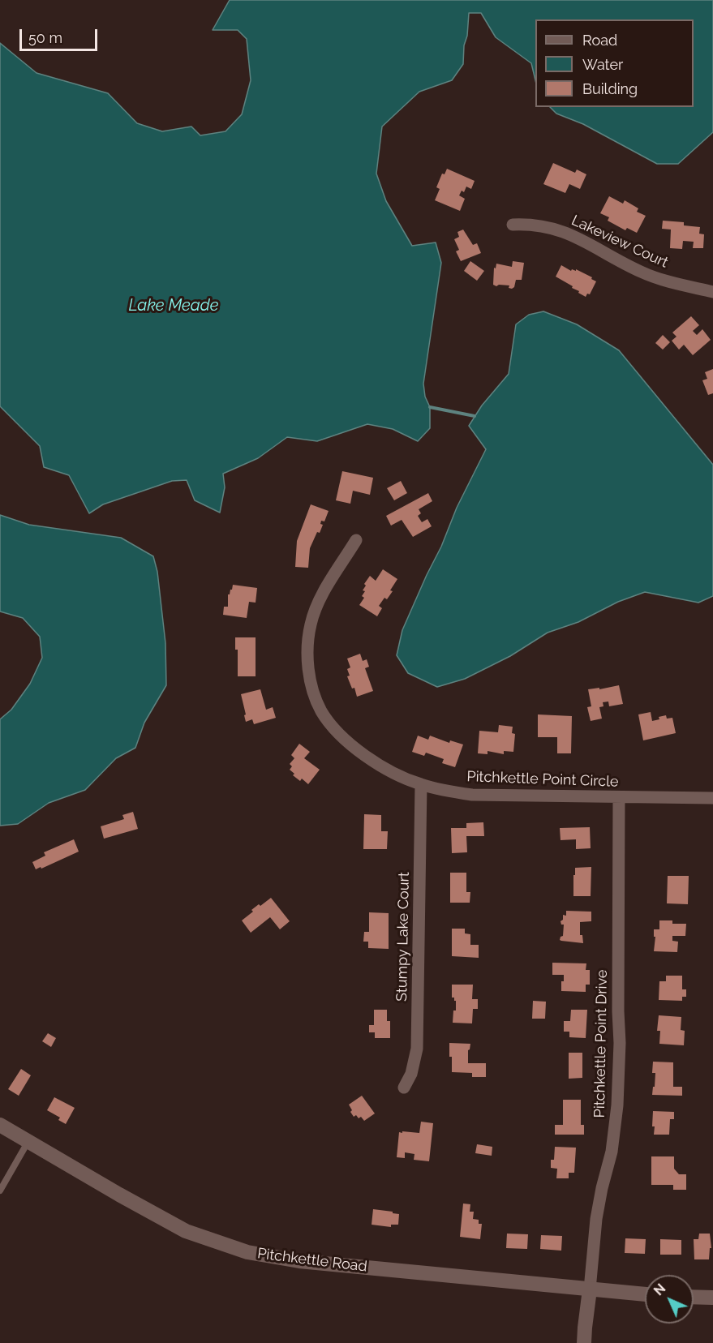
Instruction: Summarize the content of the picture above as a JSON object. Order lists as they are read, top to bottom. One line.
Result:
{"streets":{"main road":["Pitchkettle Road"],"street":["Lakeview Court","Pitchkettle Point Circle","Stumpy Lake Court","Pitchkettle Point Drive"]},"crossings":[["Pitchkettle Point Circle","Stumpy Lake Court"],["Pitchkettle Point Circle","Pitchkettle Point Drive"],["Pitchkettle Point Drive","Pitchkettle Road"]],"water":["Lake Meade"],"legend":["Road","Water","Building"],"scale_bar":"50 m","north":"top left"}
